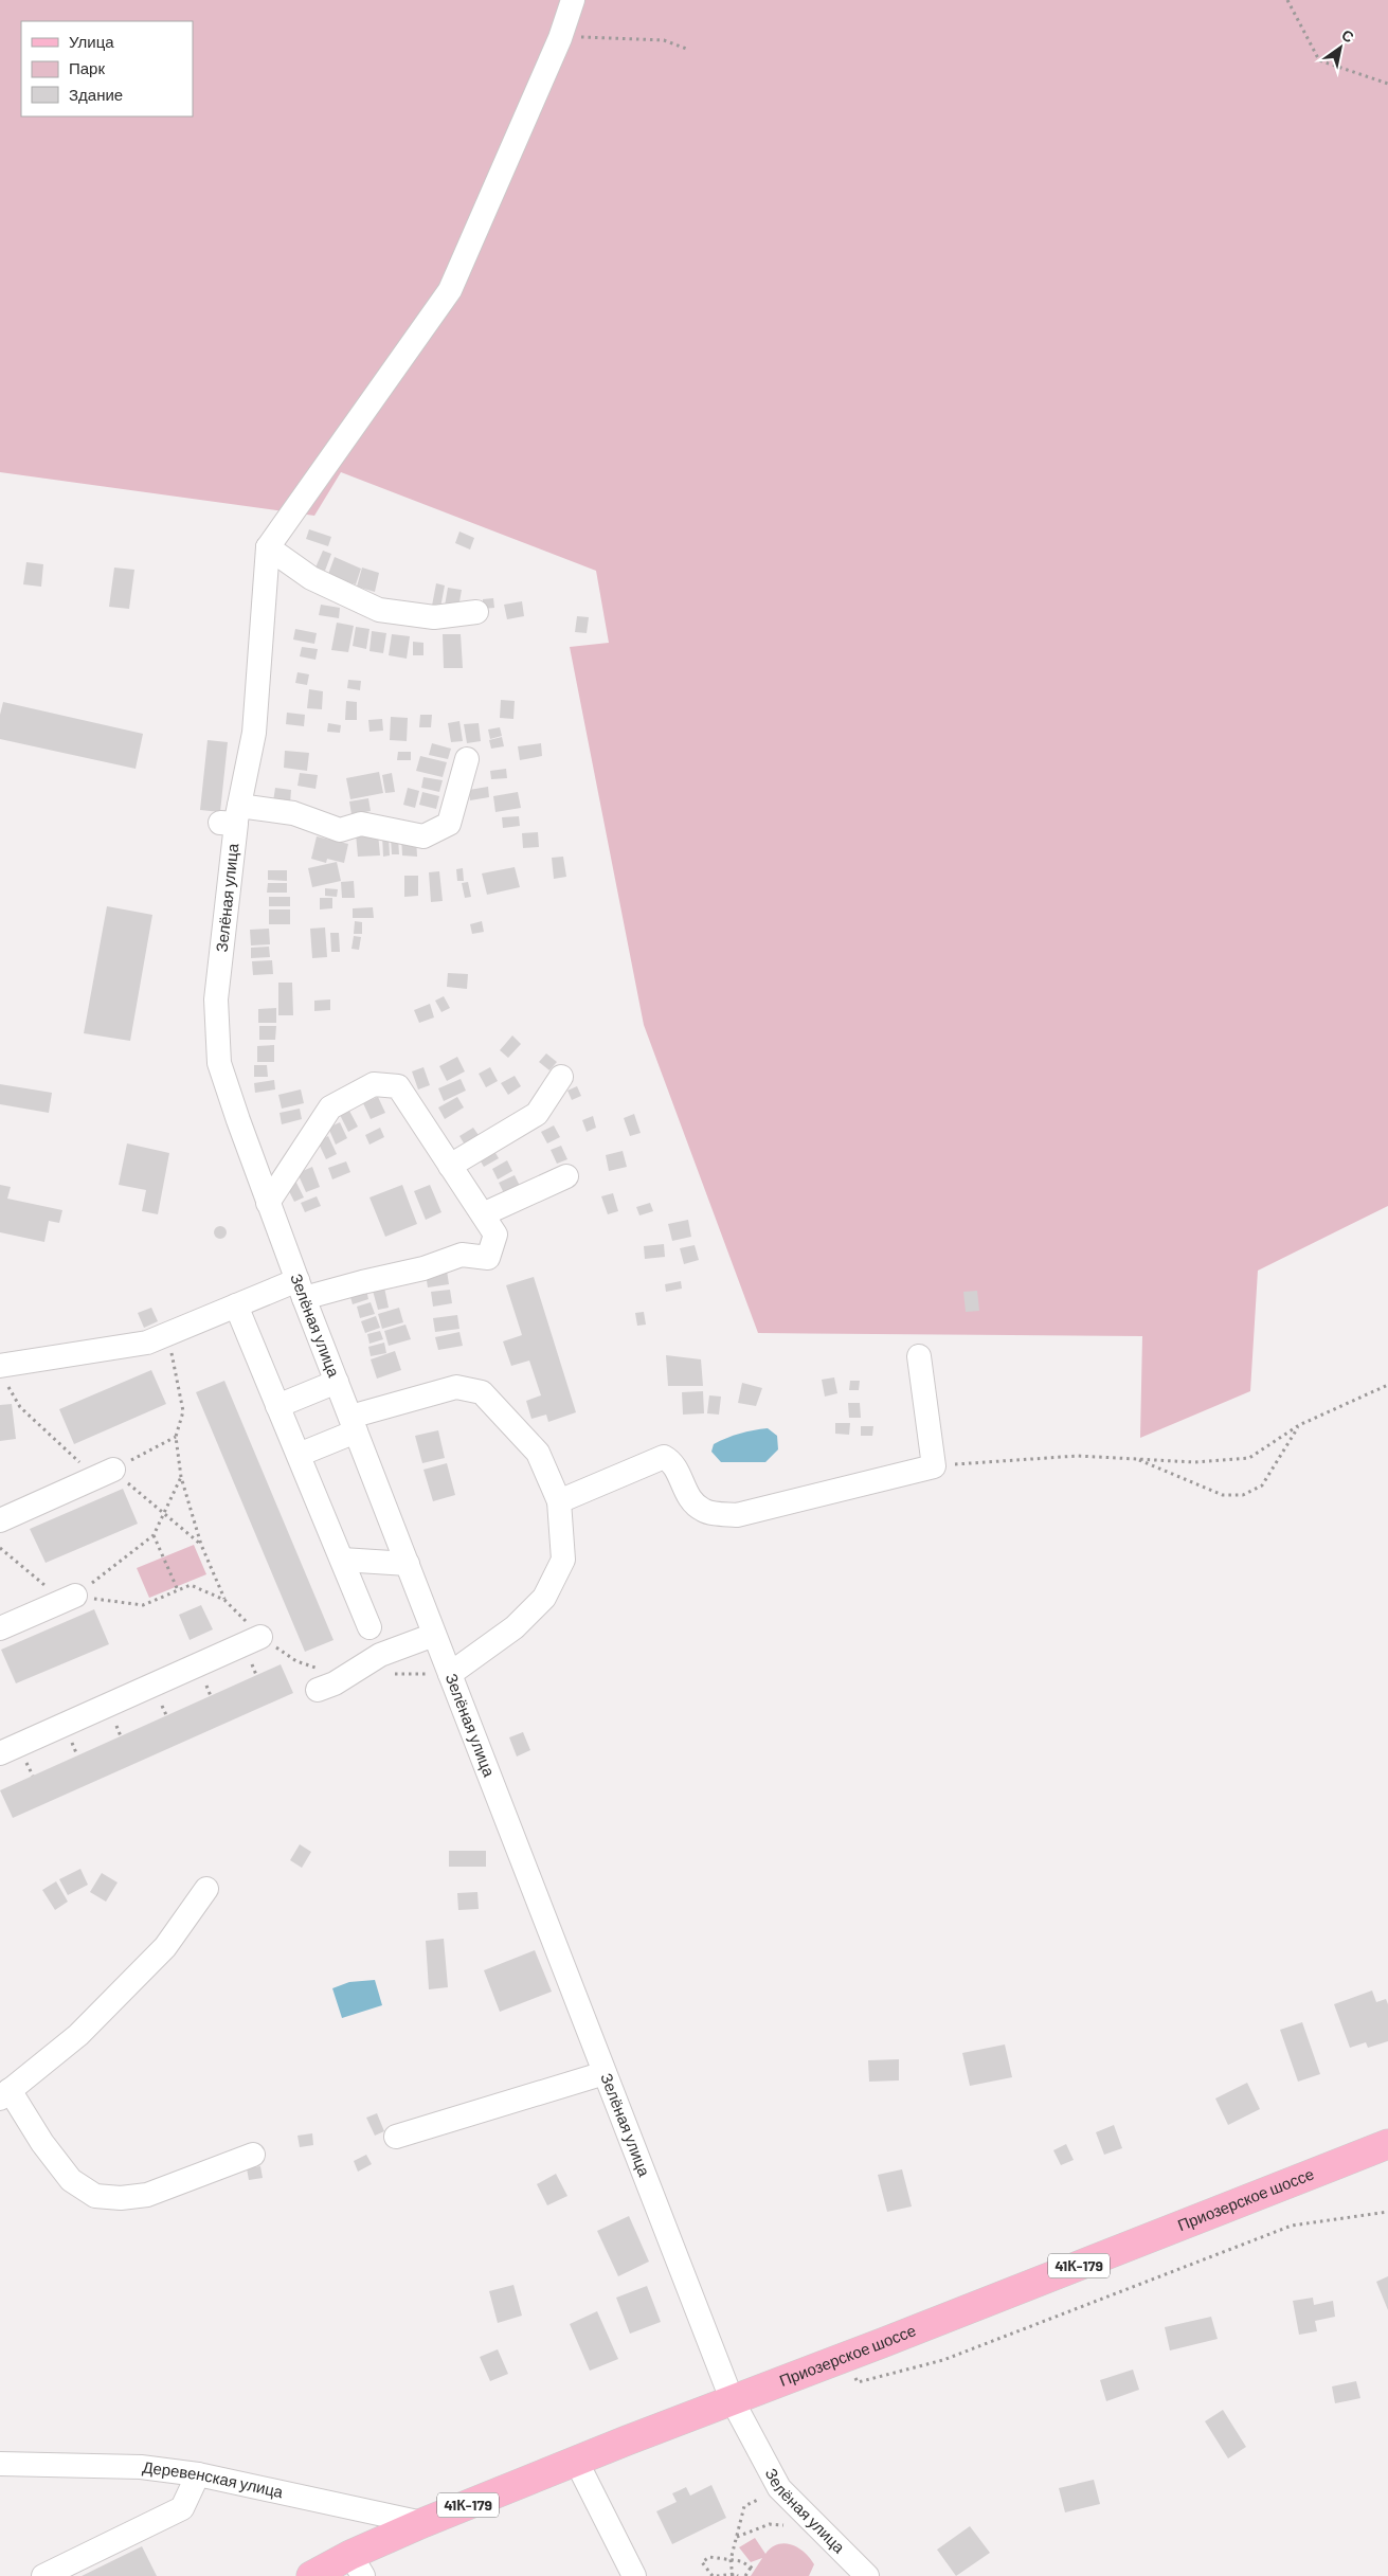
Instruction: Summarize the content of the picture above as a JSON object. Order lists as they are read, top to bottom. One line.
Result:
{"streets":{"main road":["Приозерское шоссе","41К-179"],"street":["Зелёная улица","Деревенская улица"]},"crossings":[["Зелёная улица","Приозерское шоссе"],["Приозерское шоссе","Деревенская улица"]],"legend":["Улица","Парк","Здание"],"north":"top right"}
